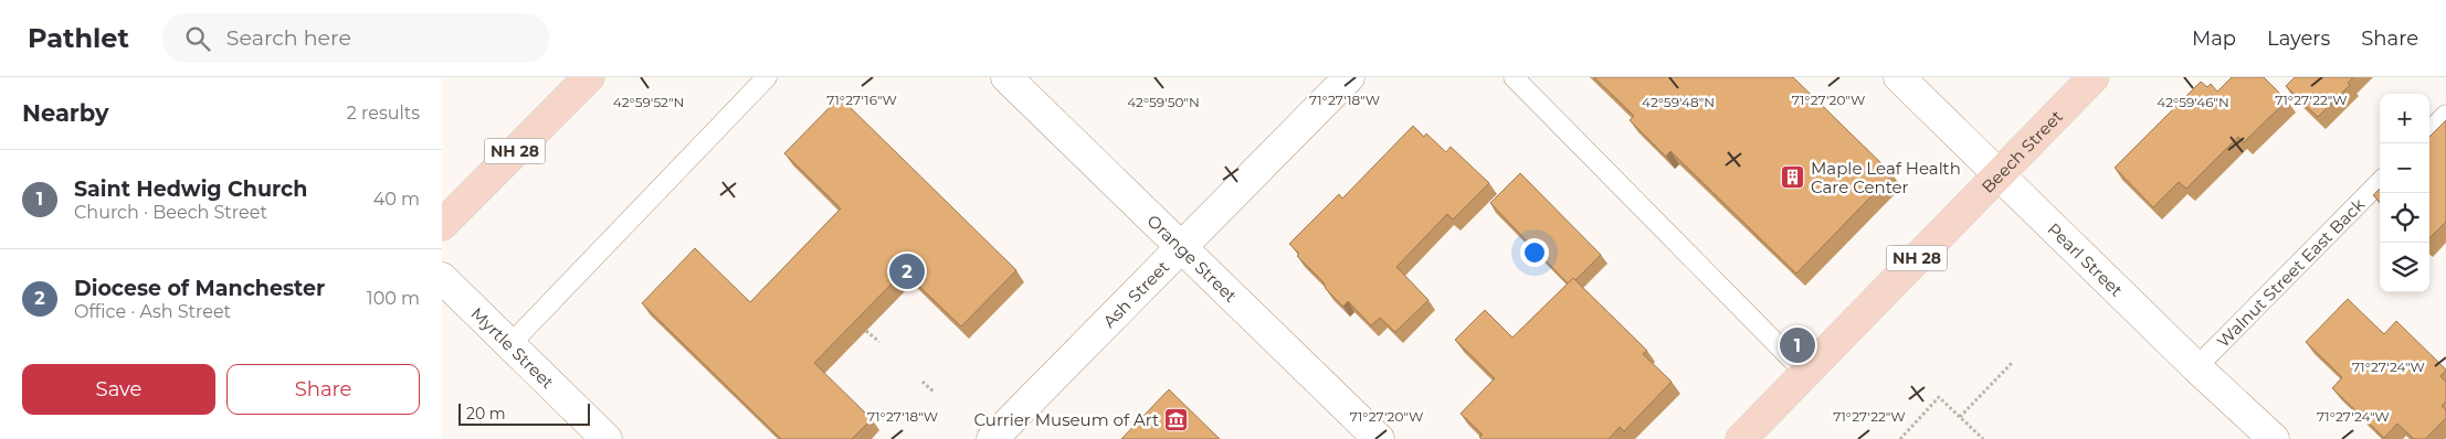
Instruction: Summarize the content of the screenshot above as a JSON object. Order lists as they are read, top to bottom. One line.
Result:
{"streets":{"main road":["NH 28","Beech Street"],"street":["Orange Street","Pearl Street","Ash Street","Myrtle Street"],"lane":["Walnut Street East Back"]},"crossings":[["Beech Street","Pearl Street"],["Orange Street","Ash Street"],["Pearl Street","Walnut Street East Back"]],"places":{"building":["Maple Leaf Health Care Center"],"museum":["Currier Museum of Art"]},"scale_bar":"20 m","page":{"header":"Pathlet","search":"Search here","nav":["Map","Layers","Share"],"heading":["Nearby","2 results"],"map_buttons":["+","−"],"list":[{"mark":"1","name":"Saint Hedwig Church","note":"Church · Beech Street","value":"40 m"},{"mark":"2","name":"Diocese of Manchester","note":"Office · Ash Street","value":"100 m"}],"pins":["2","1"],"buttons":["Save","Share"],"scale":"20 m"},"coordinates":["71°27'16\"W","71°27'18\"W","71°27'20\"W","71°27'22\"W","42°59'52\"N","42°59'50\"N","42°59'48\"N","42°59'46\"N","71°27'24\"W"]}
